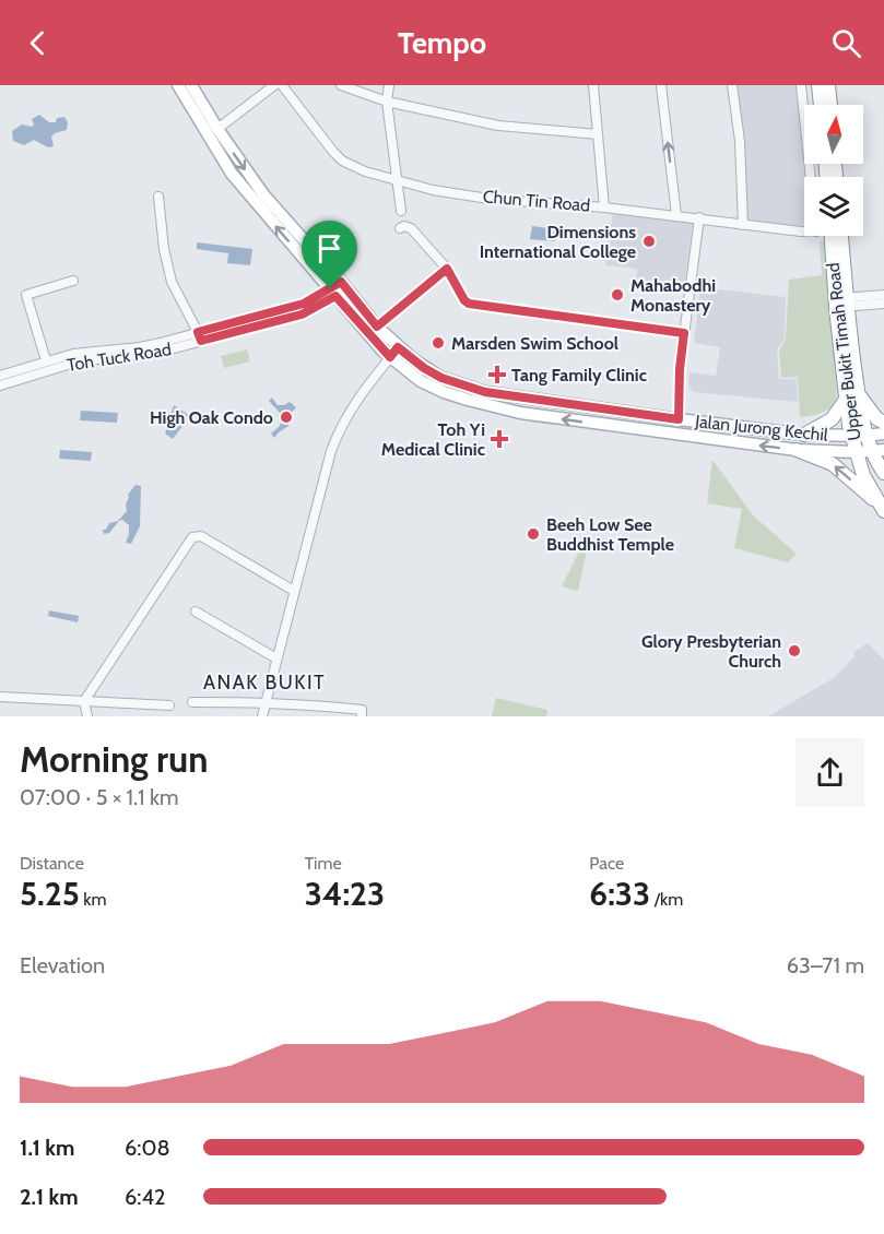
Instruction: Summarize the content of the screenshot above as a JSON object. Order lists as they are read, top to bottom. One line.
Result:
{"streets":{"highway":["Upper Bukit Timah Road"],"main road":["Jalan Jurong Kechil"],"street":["Chun Tin Road","Toh Tuck Road"]},"crossings":[["Upper Bukit Timah Road","Jalan Jurong Kechil"],["Toh Tuck Road","Jalan Jurong Kechil"]],"districts":["ANAK BUKIT"],"places":{"other":["Dimensions International College","Mahabodhi Monastery","Marsden Swim School","High Oak Condo","Beeh Low See Buddhist Temple","Glory Presbyterian Church"],"health":["Tang Family Clinic","Toh Yi Medical Clinic"]},"north":"top","page":{"header":"Tempo","heading":["Morning run","07:00 · 5 × 1.1 km"],"stats":[["Distance","5.25 km"],["Time","34:23"],["Pace","6:33 /km"]],"chart":["Elevation","63–71 m"],"list":[{"name":"1.1 km","note":"6:08"},{"name":"2.1 km","note":"6:42"}]}}
